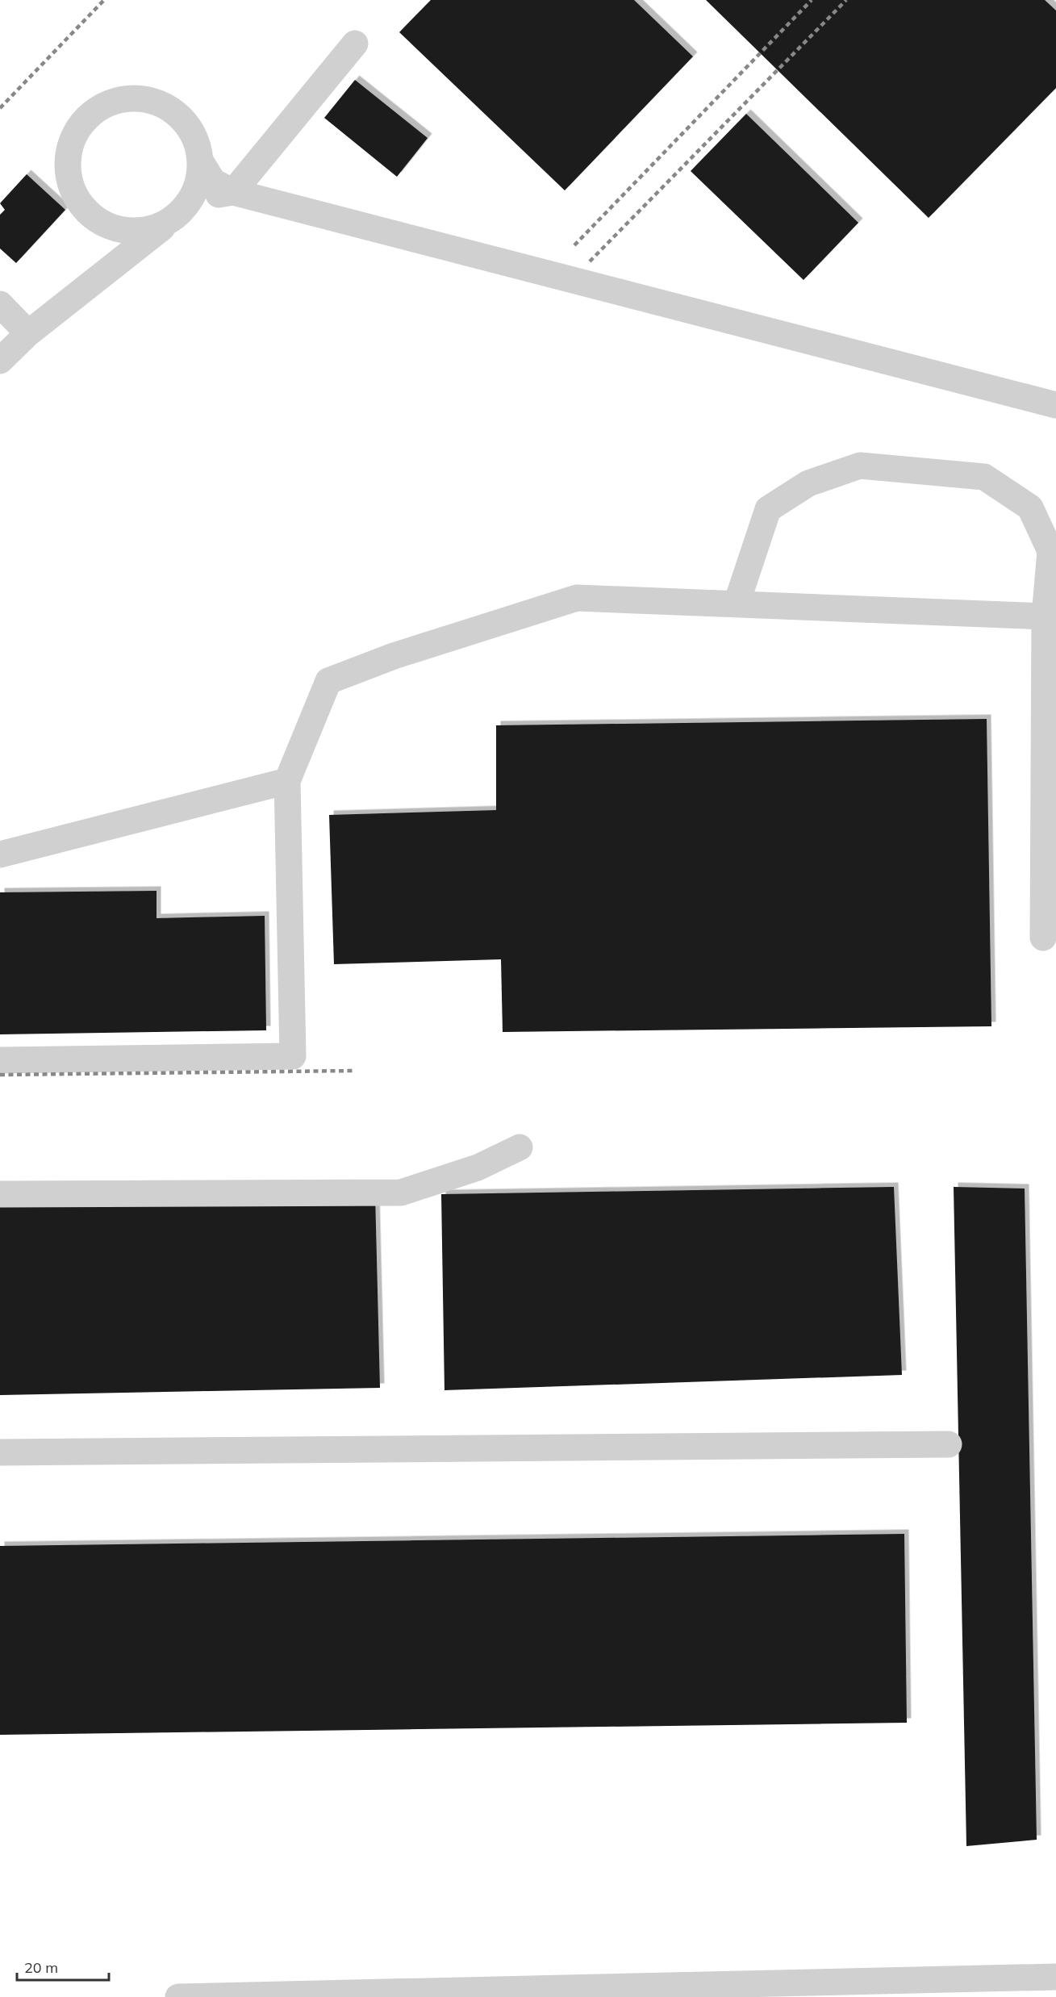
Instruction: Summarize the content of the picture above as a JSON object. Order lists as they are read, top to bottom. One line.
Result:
{"scale_bar":"20 m"}
